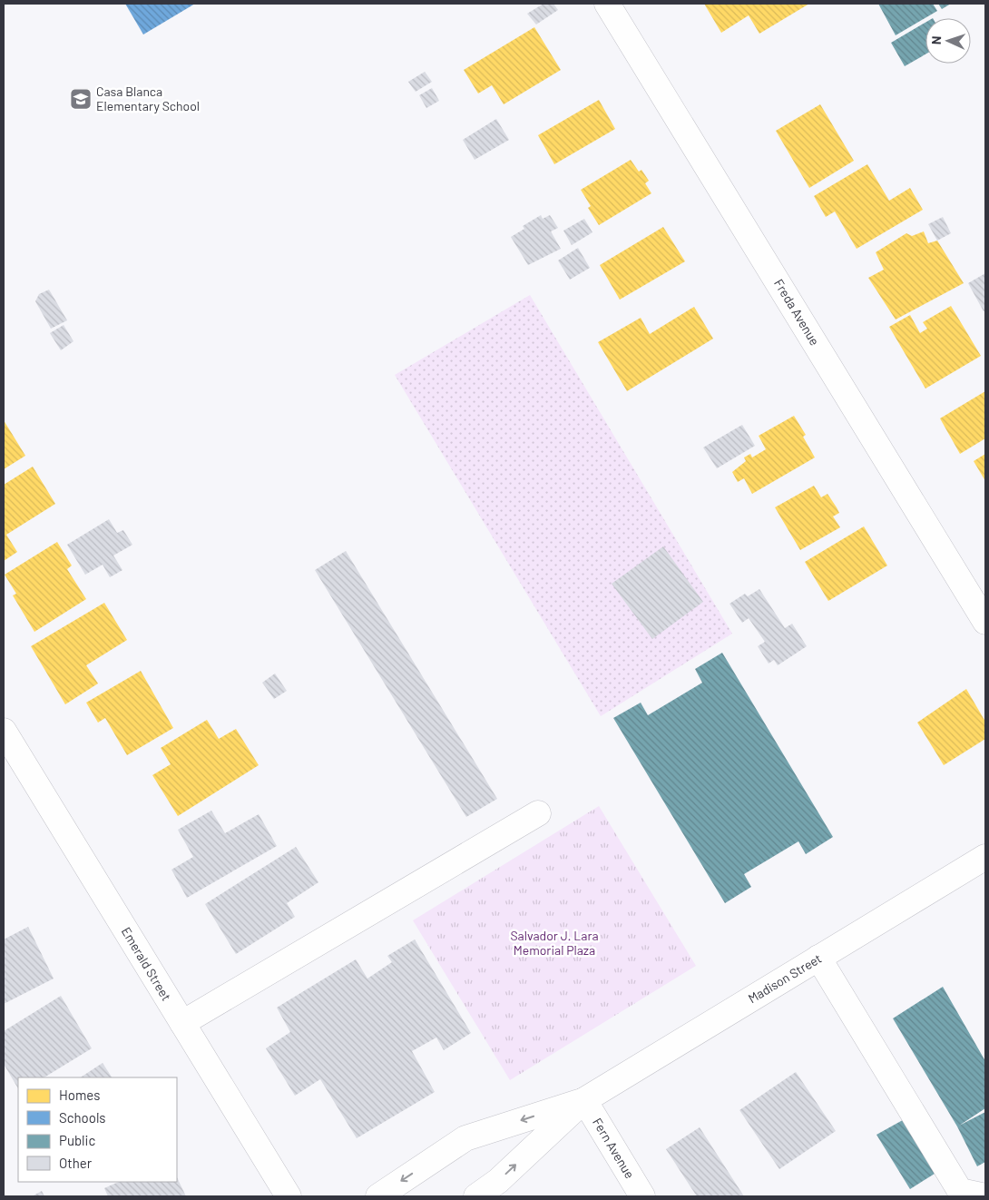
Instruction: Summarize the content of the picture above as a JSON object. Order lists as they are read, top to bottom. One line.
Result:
{"streets":{"street":["Freda Avenue","Emerald Street","Madison Street","Fern Avenue"]},"crossings":[["Madison Street","Fern Avenue"]],"parks":["Salvador J. Lara Memorial Plaza"],"places":{"school or university":["Casa Blanca Elementary School"]},"legend":["Homes","Schools","Public","Other"],"north":"left"}
